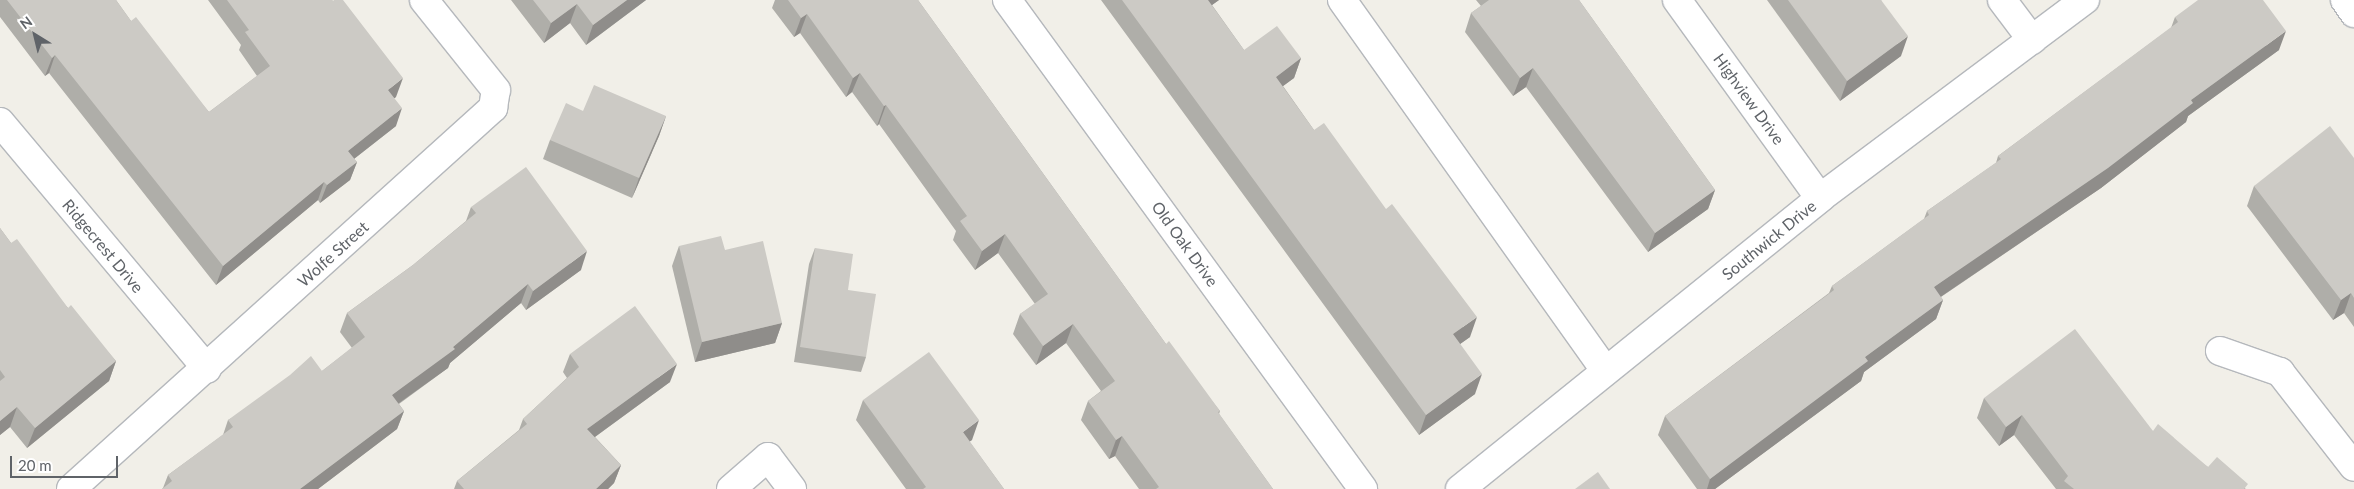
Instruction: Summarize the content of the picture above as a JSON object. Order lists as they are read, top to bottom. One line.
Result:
{"streets":{"street":["Highview Drive","Southwick Drive","Old Oak Drive","Ridgecrest Drive","Wolfe Street"]},"crossings":[["Highview Drive","Southwick Drive"],["Ridgecrest Drive","Wolfe Street"]],"scale_bar":"20 m","north":"top left"}
